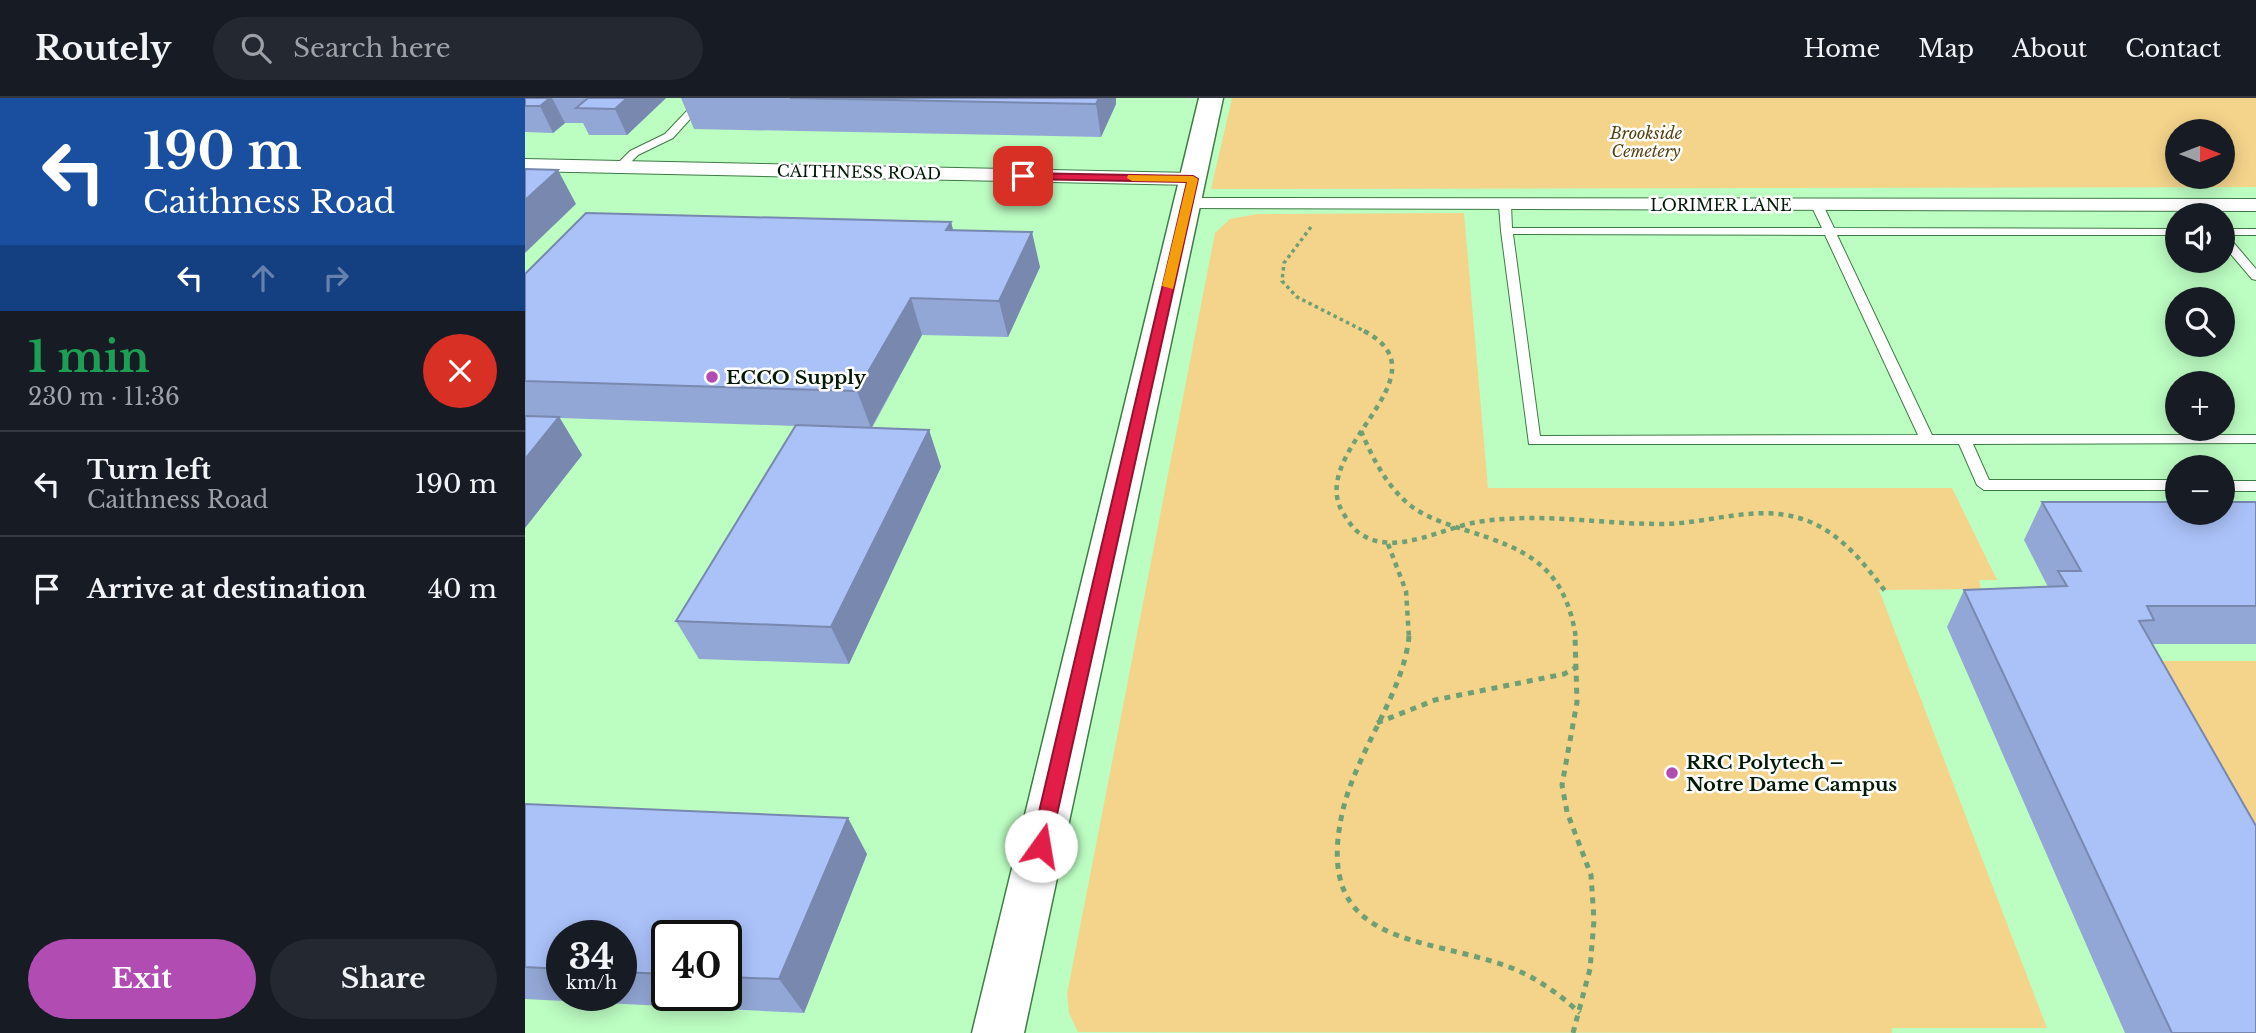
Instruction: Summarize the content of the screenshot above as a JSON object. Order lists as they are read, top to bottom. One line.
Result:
{"streets":{"street":["CAITHNESS ROAD","LORIMER LANE"]},"crossings":[["CAITHNESS ROAD","LORIMER LANE"]],"parks":["Brookside Cemetery"],"places":["ECCO Supply","RRC Polytech – Notre Dame Campus"],"north":"right","page":{"header":"Routely","search":"Search here","nav":["Home","Map","About","Contact"],"turn":["190 m","Caithness Road"],"map_buttons":["+","−"],"heading":["1 min","230 m · 11:36"],"list":[{"name":"Turn left","note":"Caithness Road","value":"190 m"},{"name":"Arrive at destination","value":"40 m"}],"speed":"34 km/h","limit":"40","buttons":["Exit","Share"]}}
